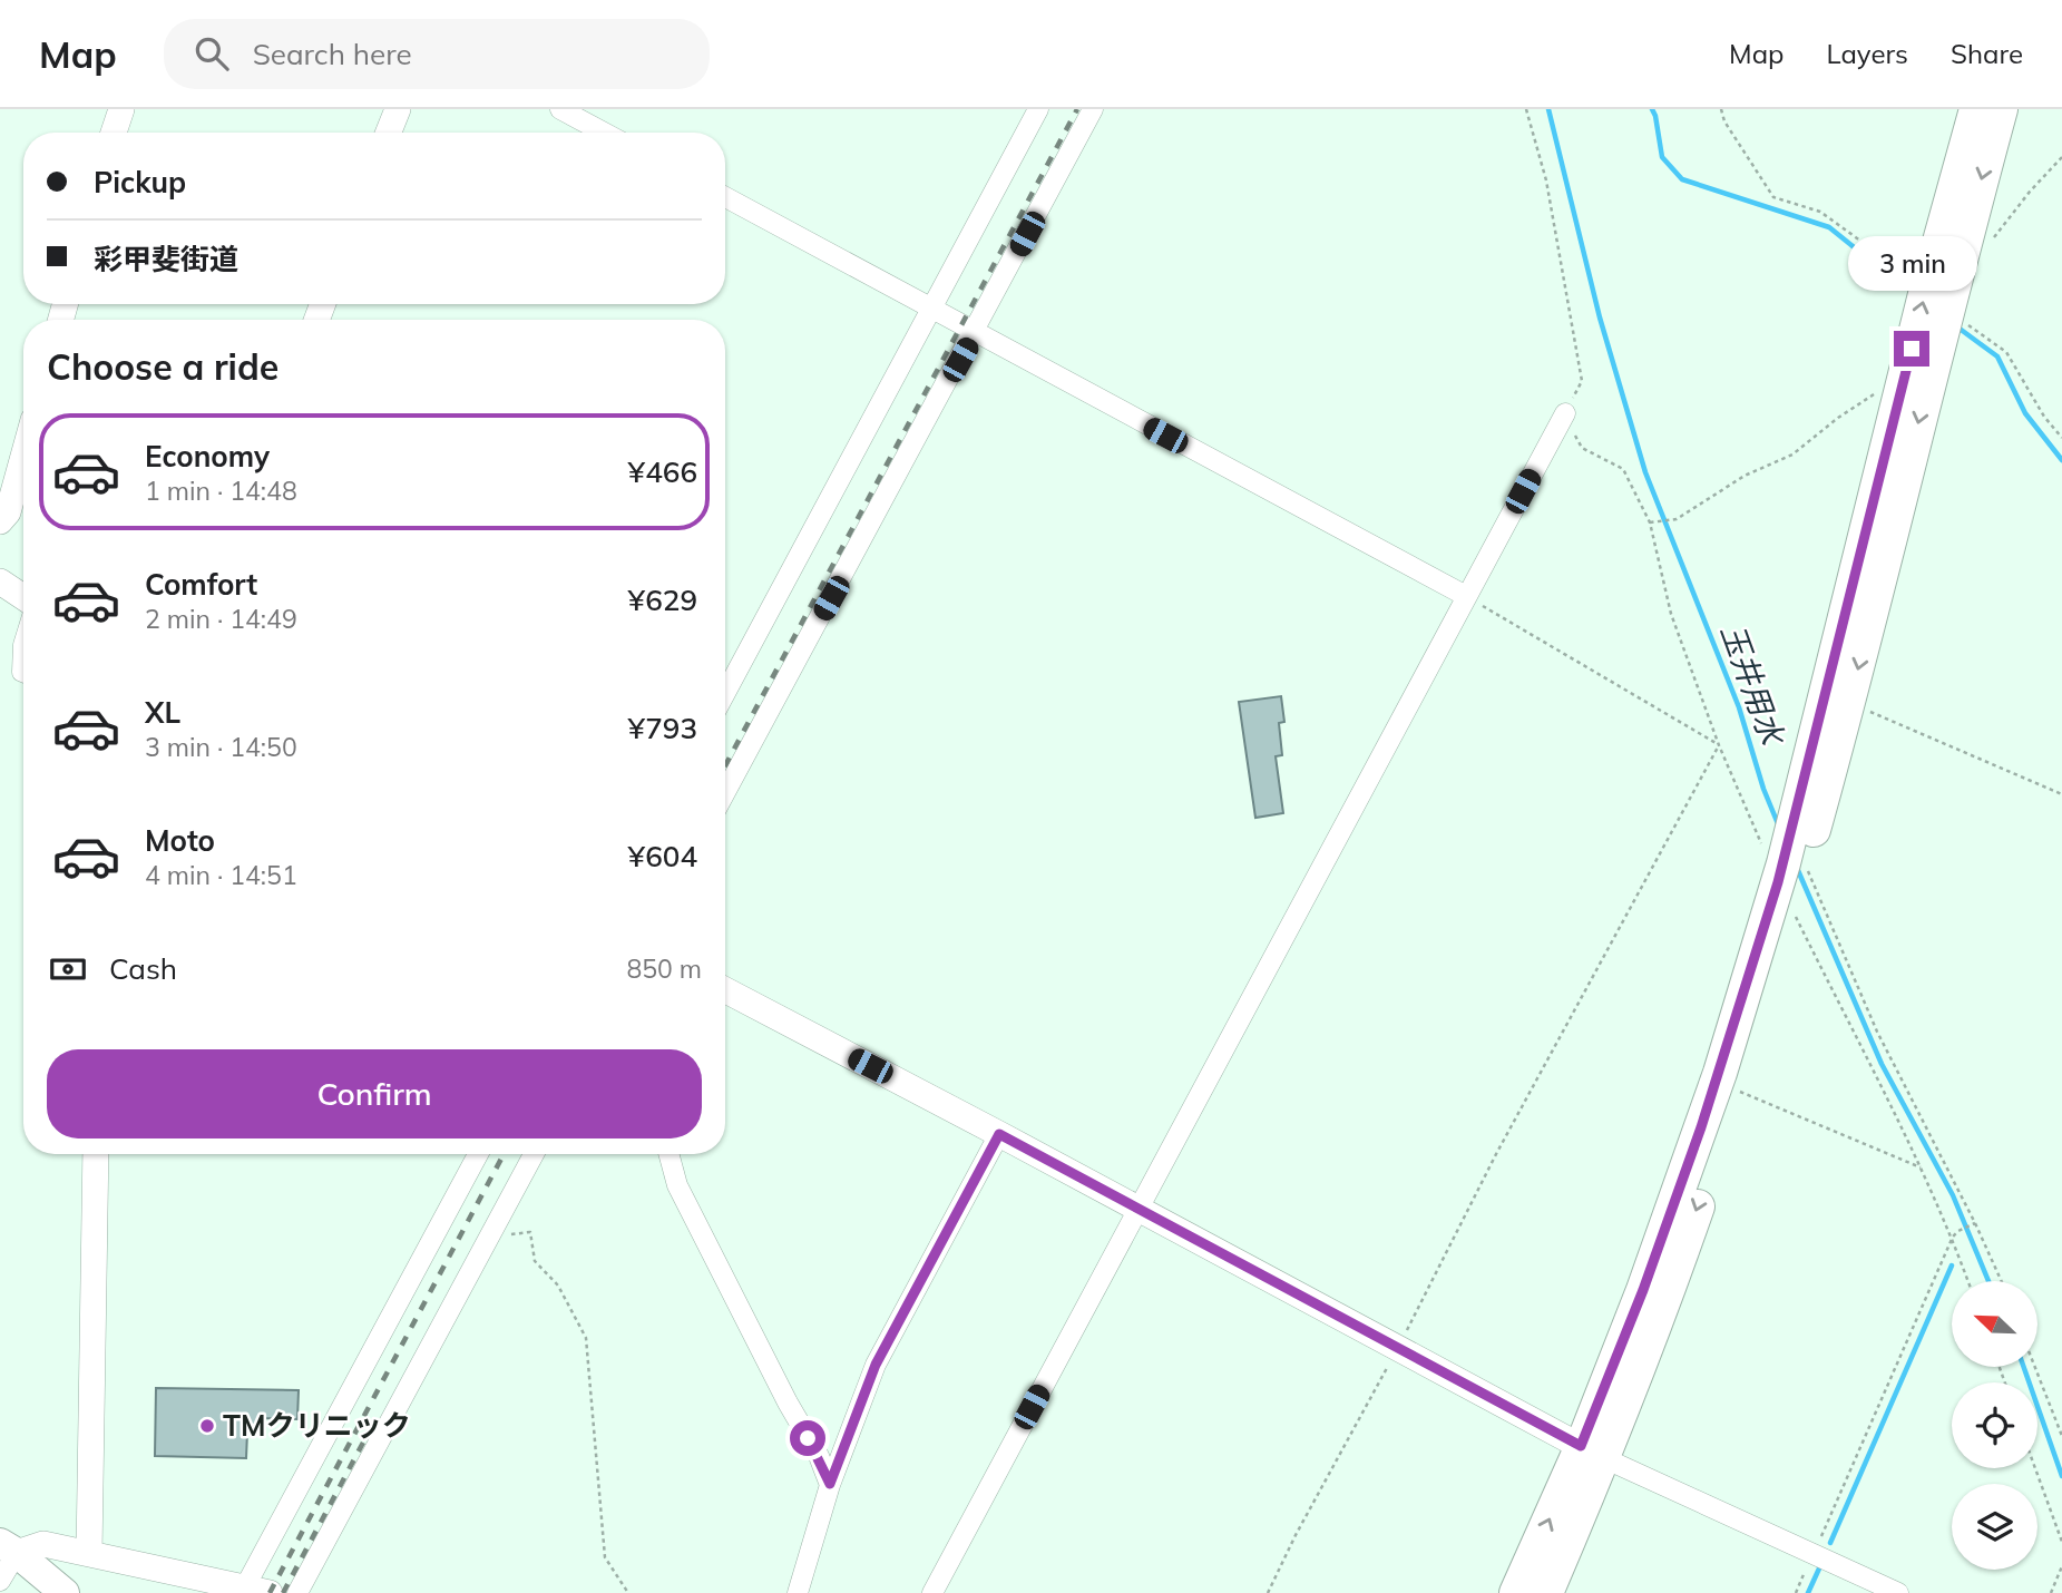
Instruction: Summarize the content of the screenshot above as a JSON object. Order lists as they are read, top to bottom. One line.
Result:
{"water":["玉井用水"],"places":["TMクリニック"],"north":"top left","page":{"header":"Map","search":"Search here","nav":["Map","Layers","Share"],"banner":["Pickup","彩甲斐街道"],"bubble":"3 min","heading":"Choose a ride","list":[{"name":"Economy","note":"1 min · 14:48","value":"¥466"},{"name":"Comfort","note":"2 min · 14:49","value":"¥629"},{"name":"XL","note":"3 min · 14:50","value":"¥793"},{"name":"Moto","note":"4 min · 14:51","value":"¥604"}],"pay":["Cash","850 m"],"buttons":"Confirm"}}
